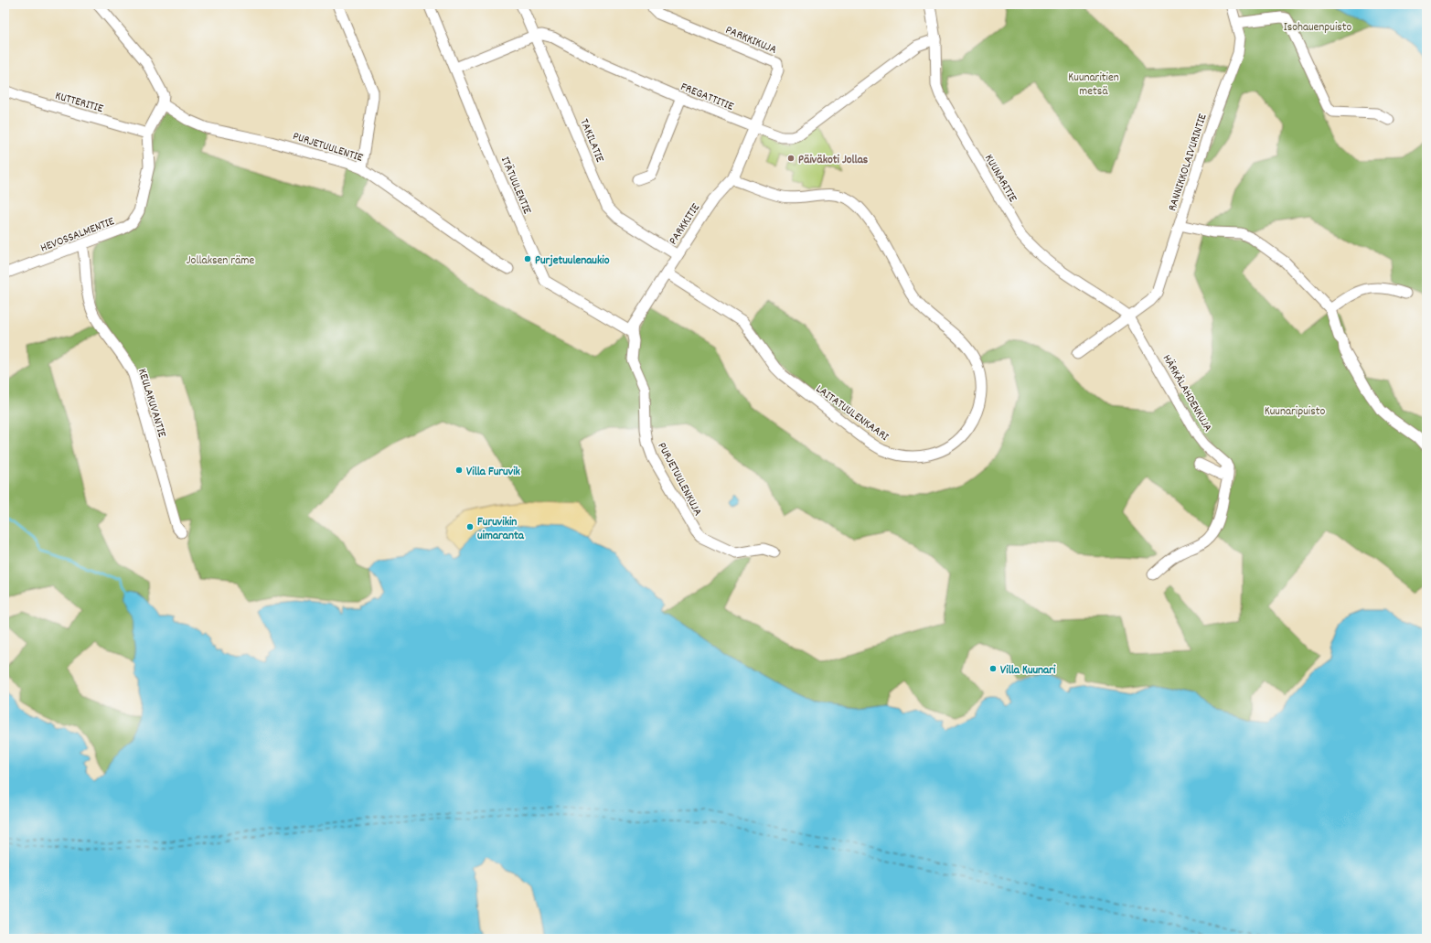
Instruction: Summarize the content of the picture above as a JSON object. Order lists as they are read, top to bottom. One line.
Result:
{"streets":{"street":["PARKKIKUJA","FREGATTITIE","KUTTERITIE","TAKILATIE","PURJETUULENTIE","RANNIKKOLAIVURINTIE","KUUNARITIE","ITÄTUULENTIE","PARKKITIE","HEVOSSALMENTIE","HÄRKÄLAHDENKUJA","KEULAKUVANTIE","LAITATUULENKAARI","PURJETUULENKUJA"]},"crossings":[["PARKKIKUJA","FREGATTITIE"],["PARKKIKUJA","PARKKITIE"],["FREGATTITIE","TAKILATIE"],["FREGATTITIE","KUUNARITIE"],["FREGATTITIE","ITÄTUULENTIE"],["FREGATTITIE","PARKKITIE"],["KUTTERITIE","HEVOSSALMENTIE"],["TAKILATIE","PARKKITIE"],["RANNIKKOLAIVURINTIE","KUUNARITIE"],["RANNIKKOLAIVURINTIE","HÄRKÄLAHDENKUJA"],["KUUNARITIE","HÄRKÄLAHDENKUJA"],["ITÄTUULENTIE","PARKKITIE"],["ITÄTUULENTIE","PURJETUULENKUJA"],["PARKKITIE","LAITATUULENKAARI"],["PARKKITIE","PURJETUULENKUJA"],["HEVOSSALMENTIE","KEULAKUVANTIE"]],"parks":["Isohauenpuisto","Kuunaritien metsä","Jollaksen räme","Kuunaripuisto"],"places":["Päiväkoti Jollas","Purjetuulenaukio","Villa Furuvik","Furuvikin uimaranta","Villa Kuunari"]}
